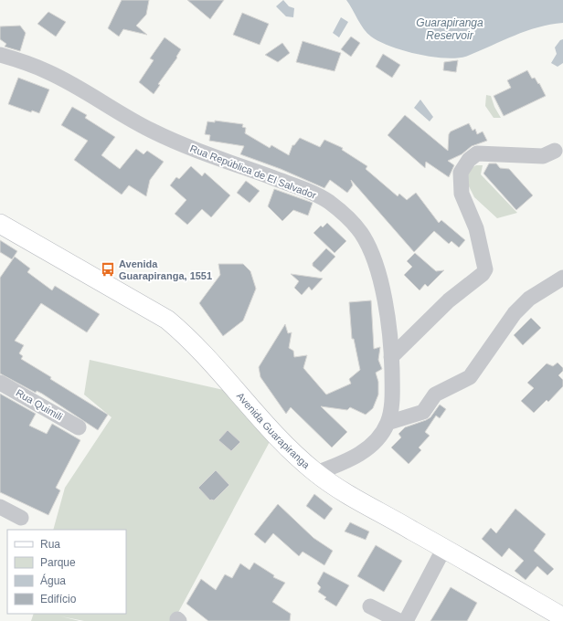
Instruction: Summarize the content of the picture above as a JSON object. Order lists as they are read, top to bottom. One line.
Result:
{"streets":{"main road":["Avenida Guarapiranga"],"street":["Rua República de El Salvador","Rua Quimili"]},"crossings":[["Rua República de El Salvador","Avenida Guarapiranga"]],"water":["Guarapiranga Reservoir"],"places":{"bus stop":["Avenida Guarapiranga, 1551"]},"legend":["Rua","Parque","Água","Edifício"]}
